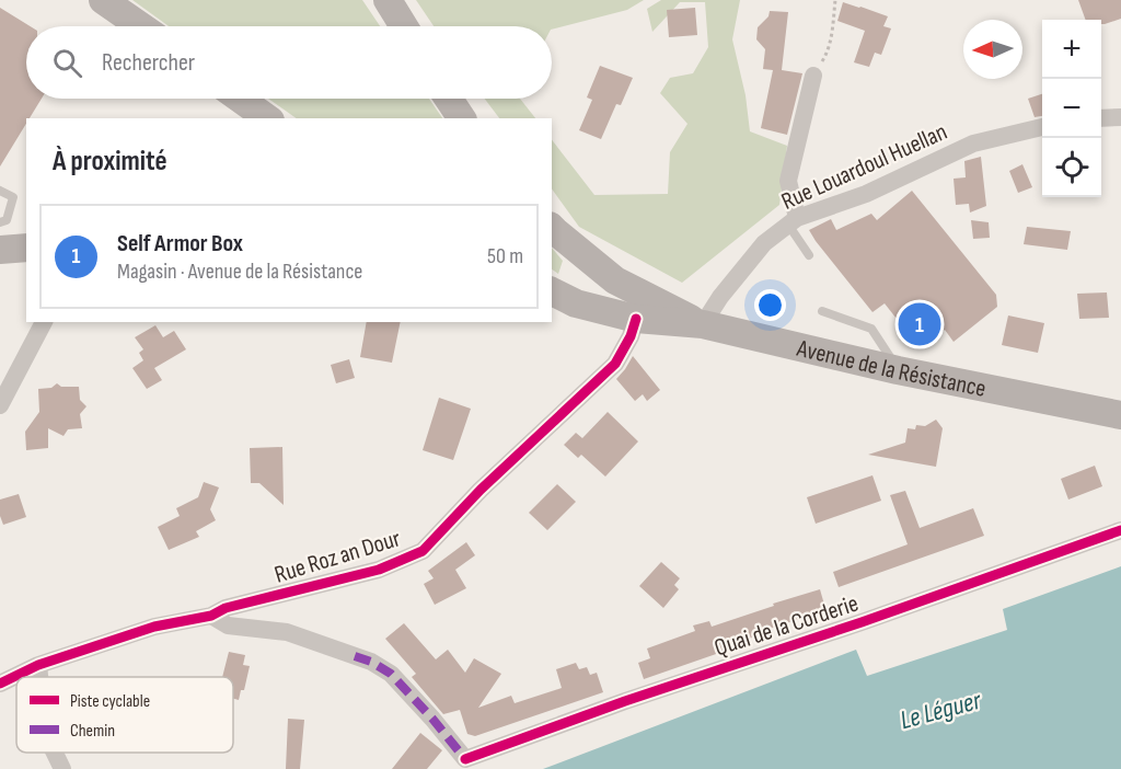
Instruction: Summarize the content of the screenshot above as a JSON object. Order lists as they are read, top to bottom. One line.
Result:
{"streets":{"main road":["Avenue de la Résistance"],"street":["Rue Louardoul Huellan","Rue Roz an Dour","Quai de la Corderie"]},"crossings":[["Rue Louardoul Huellan","Avenue de la Résistance"],["Avenue de la Résistance","Rue Roz an Dour"]],"water":["Le Léguer"],"legend":["Piste cyclable","Chemin"],"north":"left","page":{"map_buttons":["+","−"],"search":"Rechercher","heading":"À proximité","list":[{"mark":"1","name":"Self Armor Box","note":"Magasin · Avenue de la Résistance","value":"50 m"}],"pins":"1"}}
